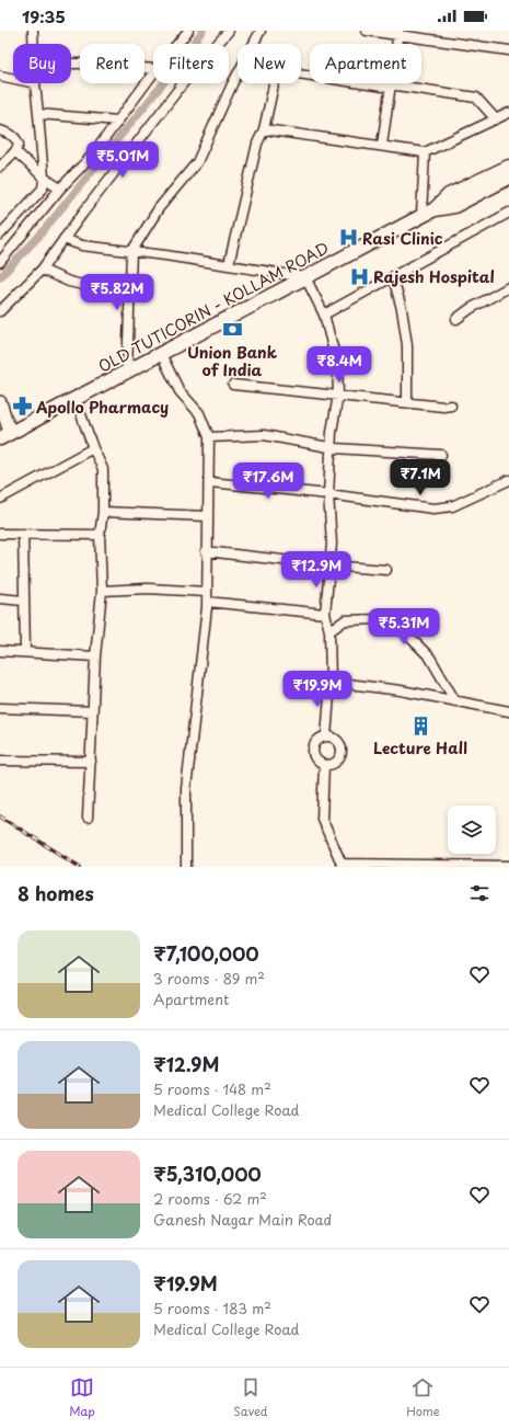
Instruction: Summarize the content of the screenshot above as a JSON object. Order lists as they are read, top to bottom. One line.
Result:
{"streets":{"main road":["OLD TUTICORIN - KOLLAM ROAD"]},"places":{"hospital":["Rasi Clinic","Rajesh Hospital"],"bank":["Union Bank of India"],"pharmacy":["Apollo Pharmacy"],"building":["Lecture Hall"]},"page":{"status":"19:35","chip":["Buy","Rent","Filters","New","Apartment"],"price":["₹5.01M","₹5.82M","₹8.4M","₹7.1M","₹17.6M","₹12.9M","₹5.31M","₹19.9M"],"heading":"8 homes","list":[{"name":"₹7,100,000","note":"3 rooms · 89 m² · Apartment"},{"name":"₹12.9M","note":"5 rooms · 148 m² · Medical College Road"},{"name":"₹5,310,000","note":"2 rooms · 62 m² · Ganesh Nagar Main Road"},{"name":"₹19.9M","note":"5 rooms · 183 m² · Medical College Road"}],"tabs":["Map","Saved","Home"]}}
